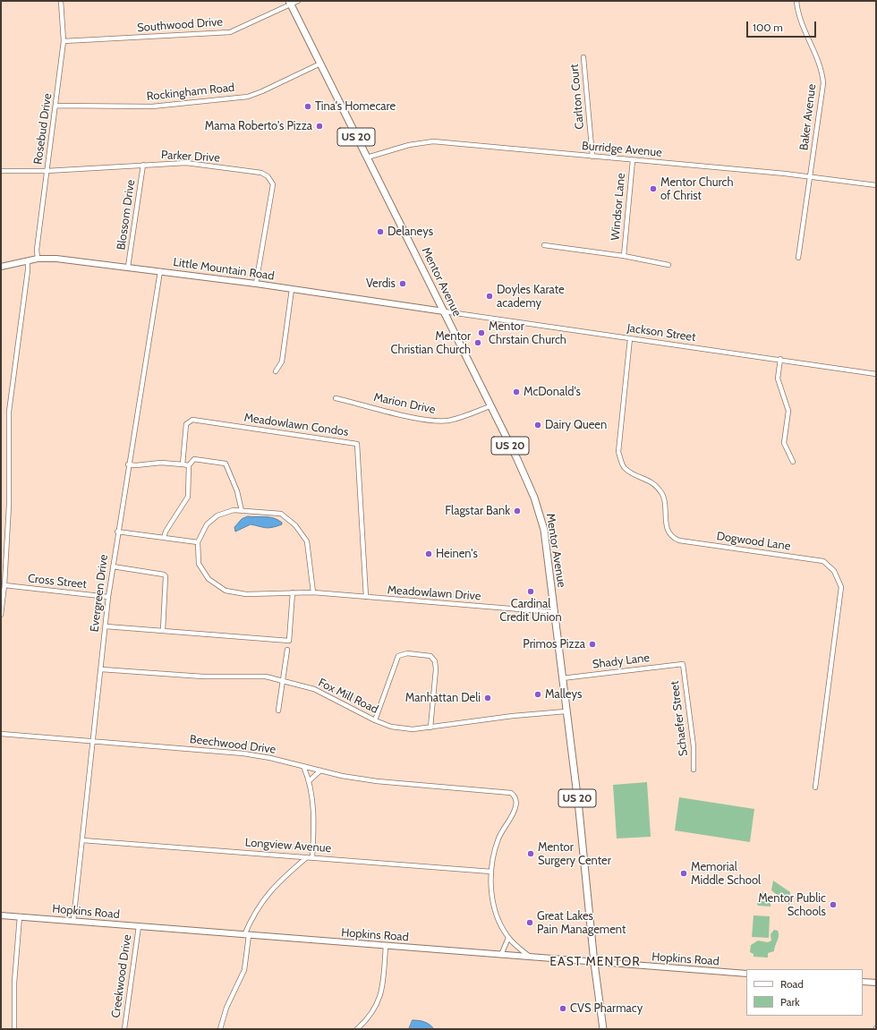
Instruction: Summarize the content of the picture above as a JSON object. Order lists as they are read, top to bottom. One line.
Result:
{"streets":{"main road":["US 20","Mentor Avenue"],"street":["Southwood Drive","Rockingham Road","Carlton Court","Baker Avenue","Rosebud Drive","Burridge Avenue","Parker Drive","Windsor Lane","Blossom Drive","Little Mountain Road","Jackson Street","Marion Drive","Meadowlawn Condos","Dogwood Lane","Cross Street","Evergreen Drive","Meadowlawn Drive","Shady Lane","Fox Mill Road","Schaefer Street","Beechwood Drive","Longview Avenue","Hopkins Road","Creekwood Drive"]},"crossings":[["Southwood Drive","Rosebud Drive"],["Southwood Drive","Mentor Avenue"],["Rockingham Road","Rosebud Drive"],["Rockingham Road","Mentor Avenue"],["Carlton Court","Burridge Avenue"],["Baker Avenue","Burridge Avenue"],["Rosebud Drive","Parker Drive"],["Rosebud Drive","Little Mountain Road"],["Burridge Avenue","Windsor Lane"],["Burridge Avenue","Mentor Avenue"],["Parker Drive","Blossom Drive"],["Parker Drive","Little Mountain Road"],["Blossom Drive","Little Mountain Road"],["Little Mountain Road","Mentor Avenue"],["Little Mountain Road","Jackson Street"],["Little Mountain Road","Evergreen Drive"],["Mentor Avenue","Jackson Street"],["Mentor Avenue","Marion Drive"],["Mentor Avenue","Meadowlawn Drive"],["Mentor Avenue","Shady Lane"],["Mentor Avenue","Fox Mill Road"],["Mentor Avenue","Hopkins Road"],["Jackson Street","Dogwood Lane"],["Meadowlawn Condos","Meadowlawn Drive"],["Cross Street","Evergreen Drive"],["Evergreen Drive","Fox Mill Road"],["Evergreen Drive","Beechwood Drive"],["Evergreen Drive","Longview Avenue"],["Evergreen Drive","Hopkins Road"],["Shady Lane","Schaefer Street"],["Beechwood Drive","Longview Avenue"],["Hopkins Road","Creekwood Drive"]],"districts":["EAST MENTOR"],"places":["Tina's Homecare","Mama Roberto's Pizza","Mentor Church of Christ","Delaneys","Verdis","Doyles Karate academy","Mentor Chrstain Church","Mentor Christian Church","McDonald's","Dairy Queen","Flagstar Bank","Heinen's","Cardinal Credit Union","Primos Pizza","Malleys","Manhattan Deli","Mentor Surgery Center","Memorial Middle School","Mentor Public Schools","Great Lakes Pain Management","CVS Pharmacy"],"legend":["Road","Park"],"scale_bar":"100 m"}
